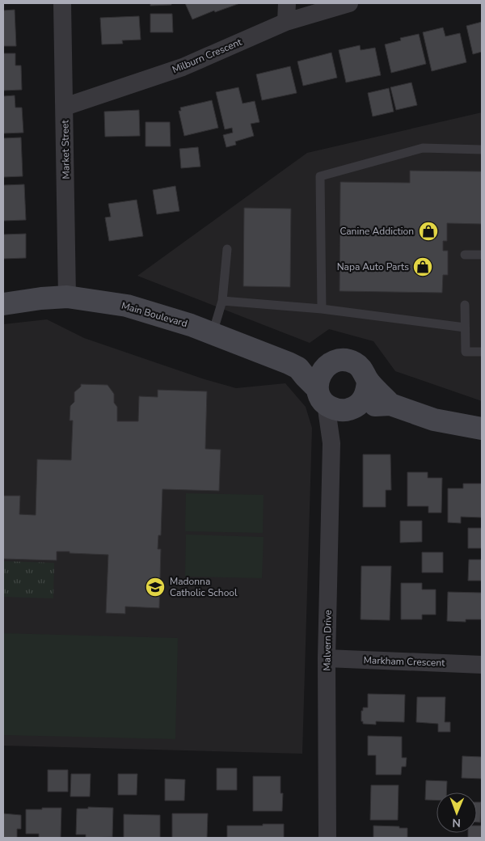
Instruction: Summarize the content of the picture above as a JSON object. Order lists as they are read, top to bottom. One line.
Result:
{"streets":{"street":["Milburn Crescent","Market Street","Main Boulevard","Malvern Drive","Markham Crescent"]},"crossings":[["Milburn Crescent","Market Street"],["Market Street","Main Boulevard"],["Main Boulevard","Malvern Drive"],["Malvern Drive","Markham Crescent"]],"places":{"shop":["Canine Addiction","Napa Auto Parts"],"school or university":["Madonna Catholic School"]},"north":"bottom"}
